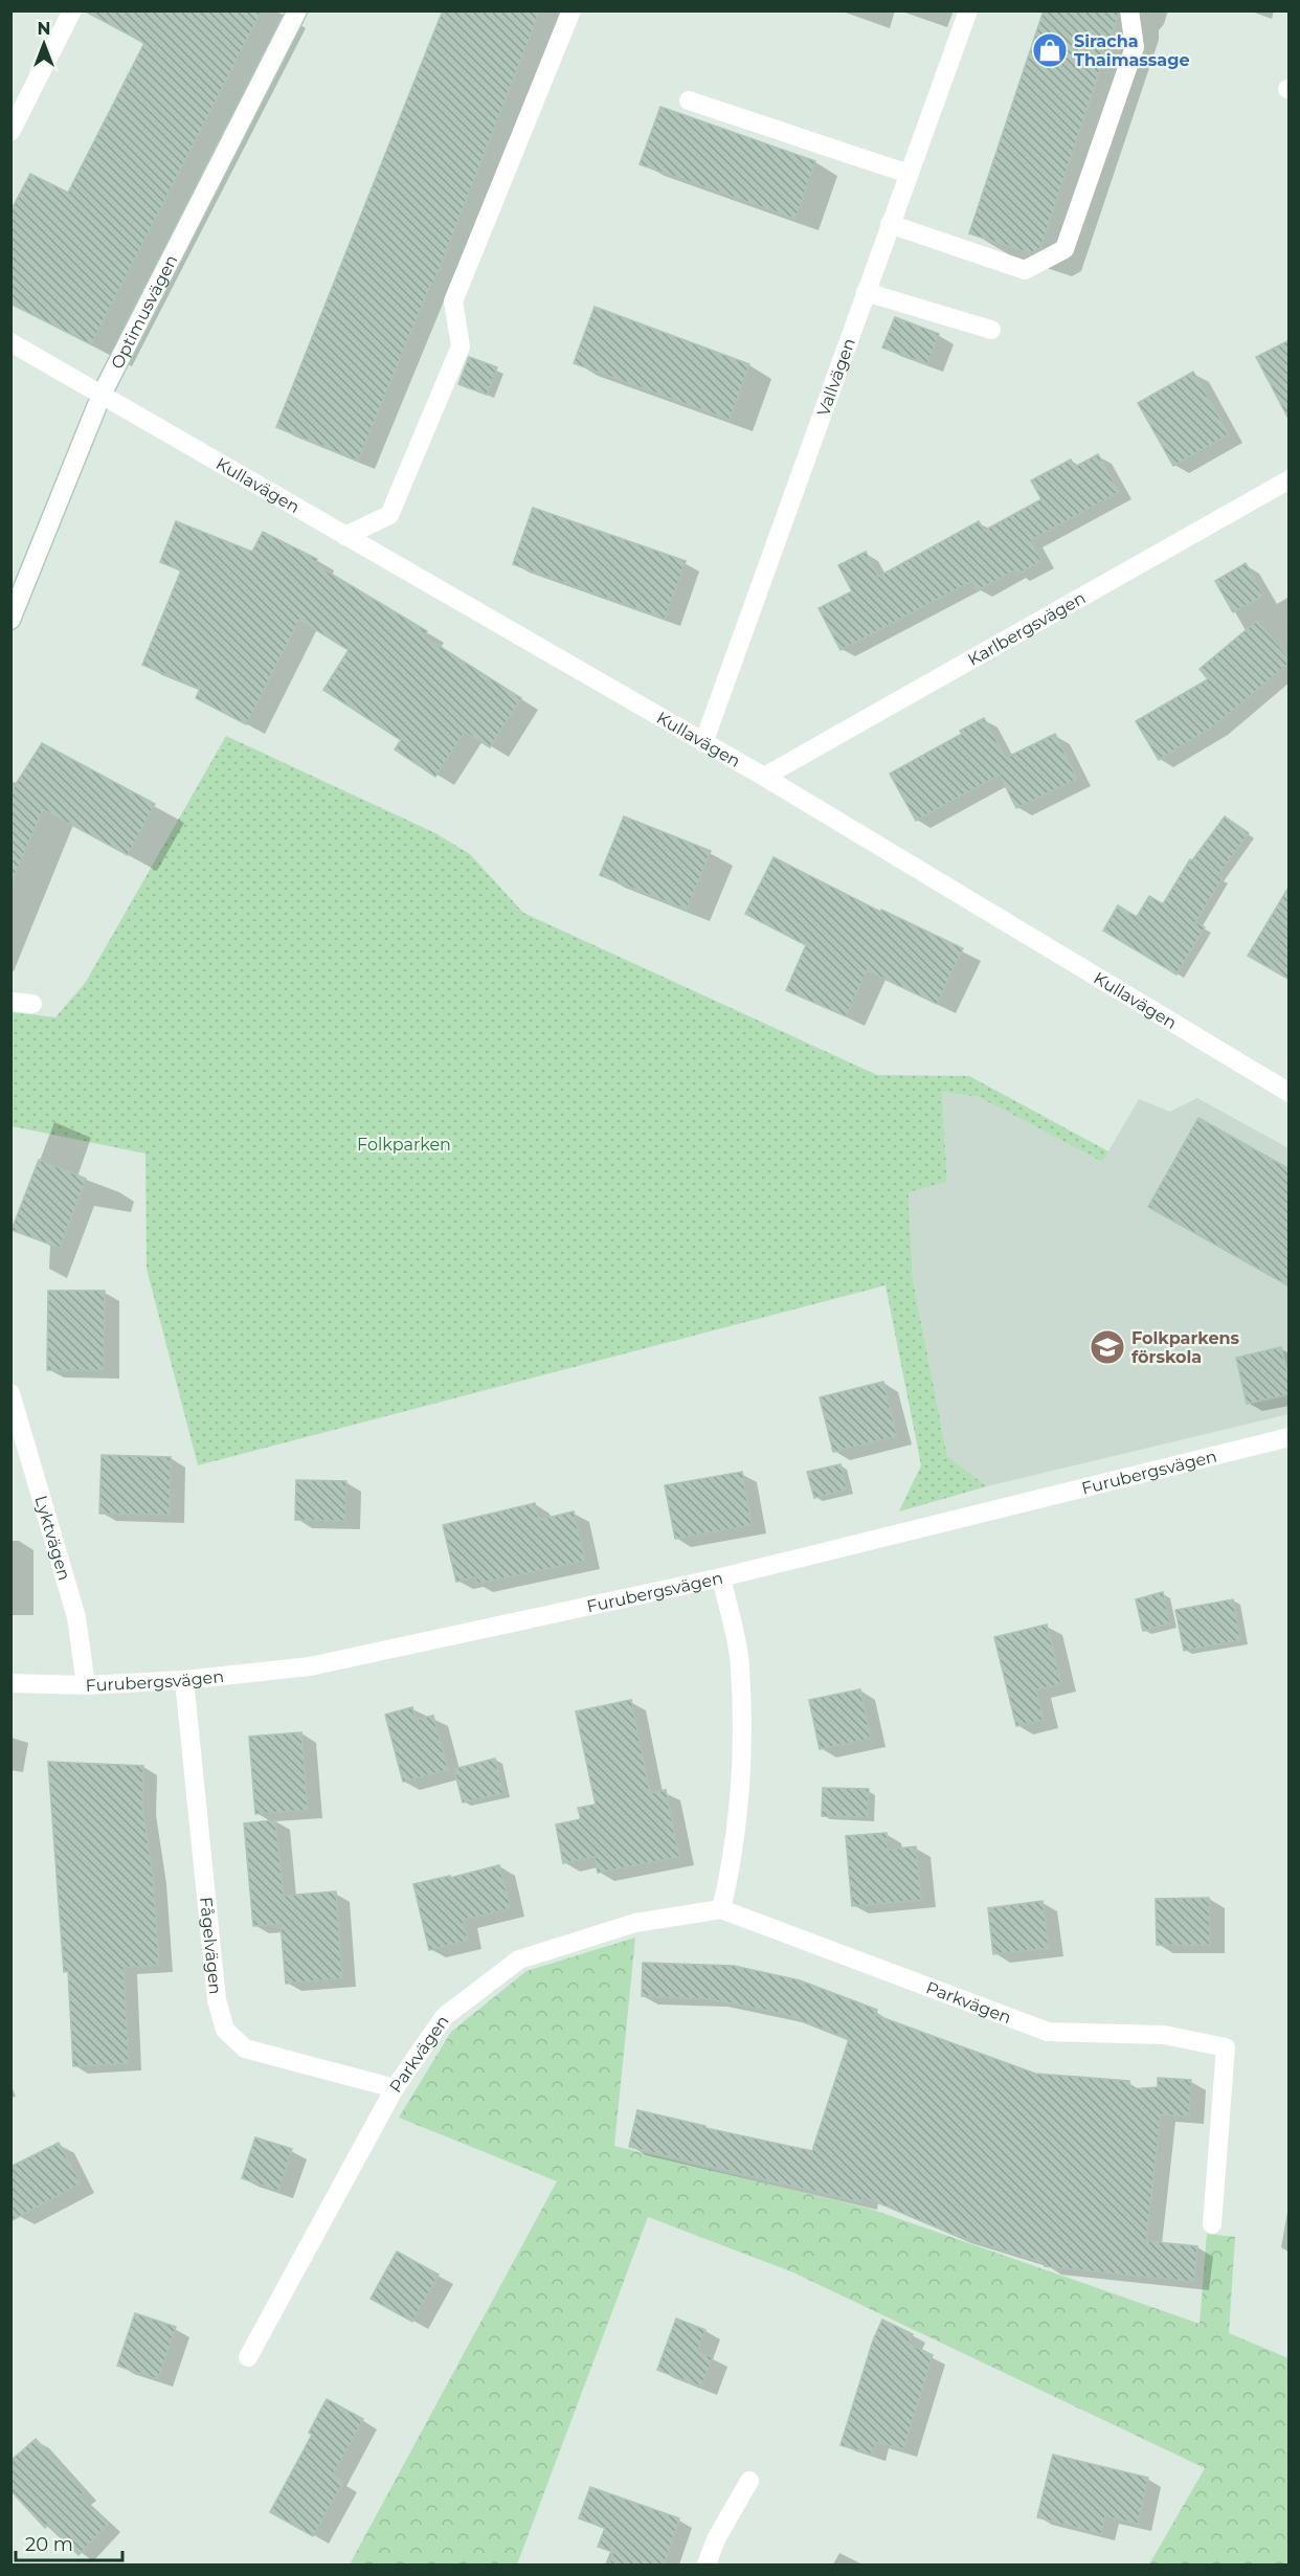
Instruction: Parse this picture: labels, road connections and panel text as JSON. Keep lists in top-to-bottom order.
{
  "streets": {
    "street": [
      "Optimusvägen",
      "Vallvägen",
      "Kullavägen",
      "Karlbergsvägen",
      "Furubergsvägen",
      "Lyktvägen",
      "Fågelvägen",
      "Parkvägen"
    ]
  },
  "crossings": [
    ["Optimusvägen", "Kullavägen"],
    ["Vallvägen", "Kullavägen"],
    ["Kullavägen", "Karlbergsvägen"],
    ["Furubergsvägen", "Lyktvägen"],
    ["Furubergsvägen", "Fågelvägen"],
    ["Fågelvägen", "Parkvägen"]
  ],
  "parks": ["Folkparken"],
  "places": {
    "shop": ["Siracha Thaimassage"],
    "school or university": ["Folkparkens förskola"]
  },
  "scale_bar": "20 m",
  "north": "top"
}
